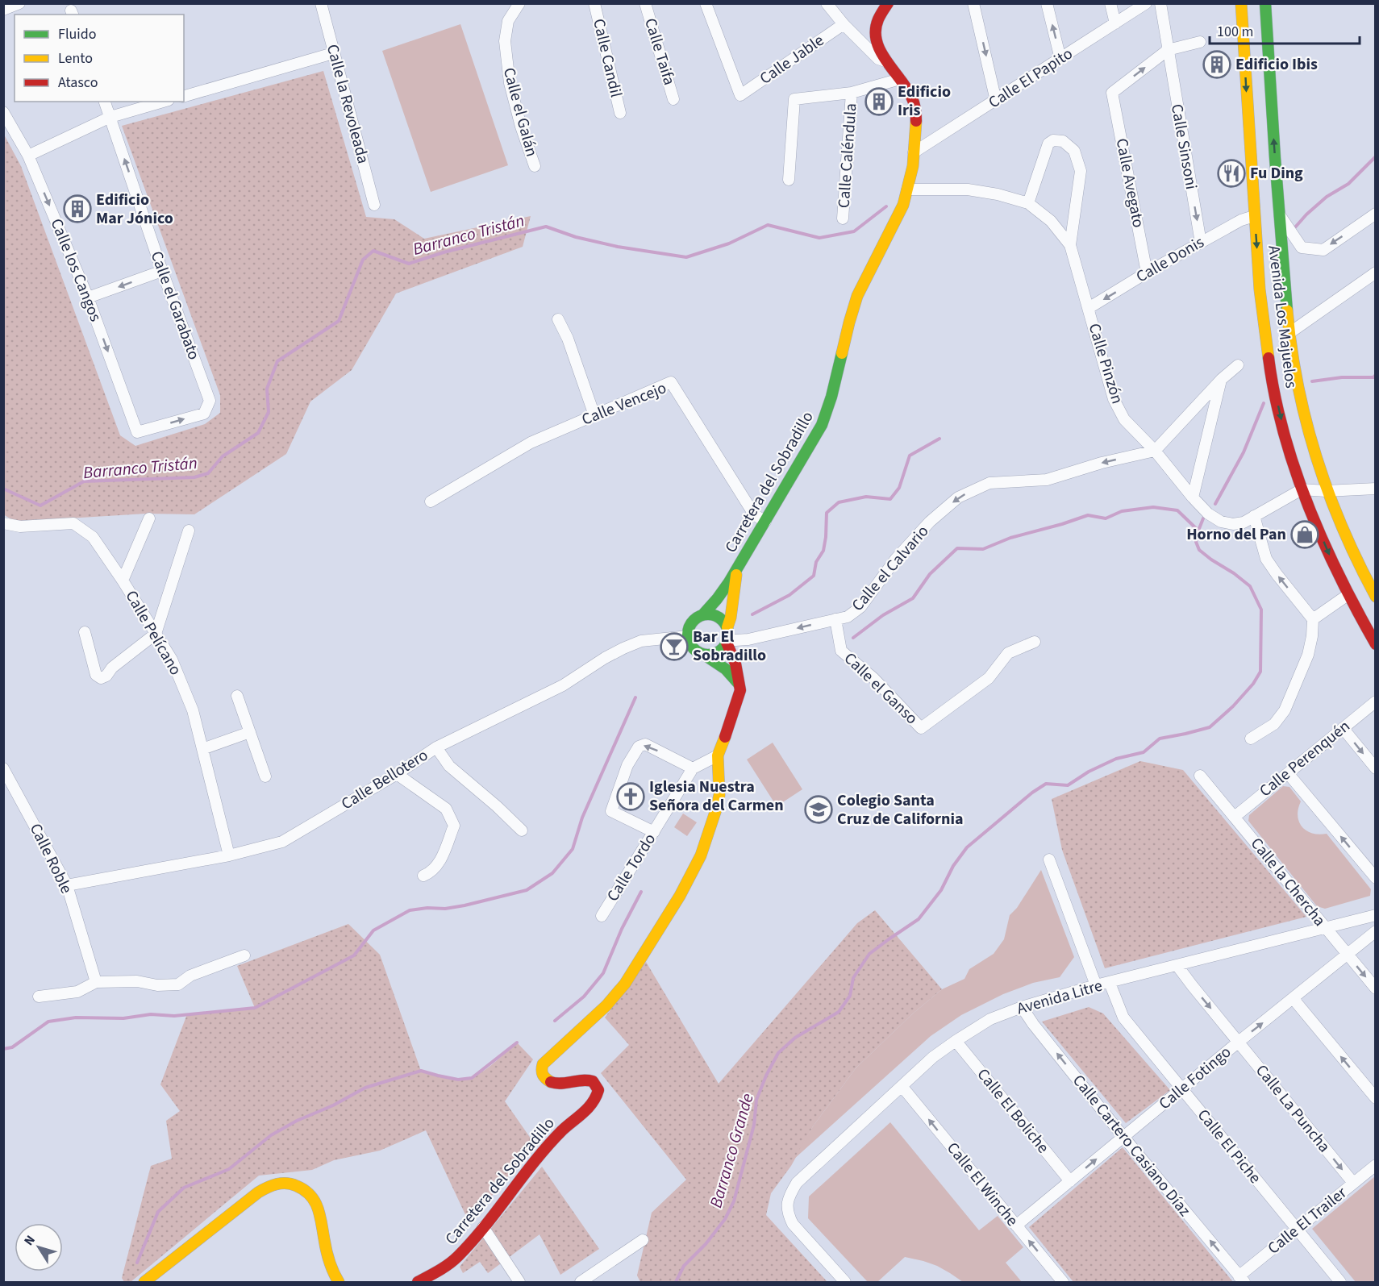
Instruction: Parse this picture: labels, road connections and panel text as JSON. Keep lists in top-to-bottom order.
{
  "streets": {
    "main road": ["Avenida Los Majuelos", "Carretera del Sobradillo"],
    "street": [
      "Calle Taifa",
      "Calle Candil",
      "Calle Jable",
      "Calle El Papito",
      "Calle la Revoleada",
      "Calle el Galán",
      "Calle Sinsoni",
      "Calle Caléndula",
      "Calle Avegato",
      "Calle Donis",
      "Calle los Cangos",
      "Calle el Garabato",
      "Calle Pinzón",
      "Calle Vencejo",
      "Calle el Calvario",
      "Calle Pelícano",
      "Calle el Ganso",
      "Calle Perenquén",
      "Calle Bellotero",
      "Calle Roble",
      "Calle Tordo",
      "Calle la Chercha",
      "Avenida Litre",
      "Calle Fotingo",
      "Calle La Puncha",
      "Calle El Boliche",
      "Calle Cartero Casiano Díaz",
      "Calle El Piche",
      "Calle El Winche",
      "Calle El Trailer"
    ]
  },
  "crossings": [
    ["Calle El Papito", "Carretera del Sobradillo"],
    ["Calle Sinsoni", "Calle Avegato"],
    ["Calle Sinsoni", "Calle Donis"],
    ["Calle Avegato", "Calle Donis"],
    ["Calle Donis", "Avenida Los Majuelos"],
    ["Calle Donis", "Calle Pinzón"],
    ["Calle los Cangos", "Calle el Garabato"],
    ["Avenida Los Majuelos", "Calle Pinzón"],
    ["Calle Pinzón", "Carretera del Sobradillo"],
    ["Calle Pinzón", "Calle el Calvario"],
    ["Calle Vencejo", "Carretera del Sobradillo"],
    ["Carretera del Sobradillo", "Calle el Calvario"],
    ["Carretera del Sobradillo", "Calle Bellotero"],
    ["Calle el Calvario", "Calle el Ganso"],
    ["Calle el Calvario", "Calle Bellotero"],
    ["Calle Pelícano", "Calle Bellotero"],
    ["Calle Perenquén", "Calle la Chercha"],
    ["Calle Bellotero", "Calle Roble"],
    ["Calle la Chercha", "Avenida Litre"],
    ["Calle la Chercha", "Calle Fotingo"],
    ["Avenida Litre", "Calle La Puncha"],
    ["Avenida Litre", "Calle El Boliche"],
    ["Avenida Litre", "Calle Cartero Casiano Díaz"],
    ["Avenida Litre", "Calle El Piche"],
    ["Avenida Litre", "Calle El Winche"],
    ["Calle Fotingo", "Calle La Puncha"],
    ["Calle Fotingo", "Calle El Boliche"],
    ["Calle Fotingo", "Calle Cartero Casiano Díaz"],
    ["Calle Fotingo", "Calle El Piche"],
    ["Calle Fotingo", "Calle El Winche"],
    ["Calle La Puncha", "Calle El Trailer"],
    ["Calle Cartero Casiano Díaz", "Calle El Trailer"],
    ["Calle El Piche", "Calle El Trailer"]
  ],
  "one_way": [
    "Calle Sinsoni",
    "Calle Avegato",
    "Calle los Cangos",
    "Calle el Garabato",
    "Calle el Calvario",
    "Calle Cartero Casiano Díaz",
    "Calle El Winche"
  ],
  "water": ["Barranco Tristán", "Barranco Grande"],
  "places": {
    "building": ["Edificio Ibis", "Edificio Iris", "Edificio Mar Jónico"],
    "restaurant": ["Fu Ding"],
    "shop": ["Horno del Pan"],
    "bar": ["Bar El Sobradillo"],
    "church": ["Iglesia Nuestra Señora del Carmen"],
    "school or university": ["Colegio Santa Cruz de California"]
  },
  "legend": ["Fluido", "Lento", "Atasco"],
  "scale_bar": "100 m",
  "north": "top left"
}
